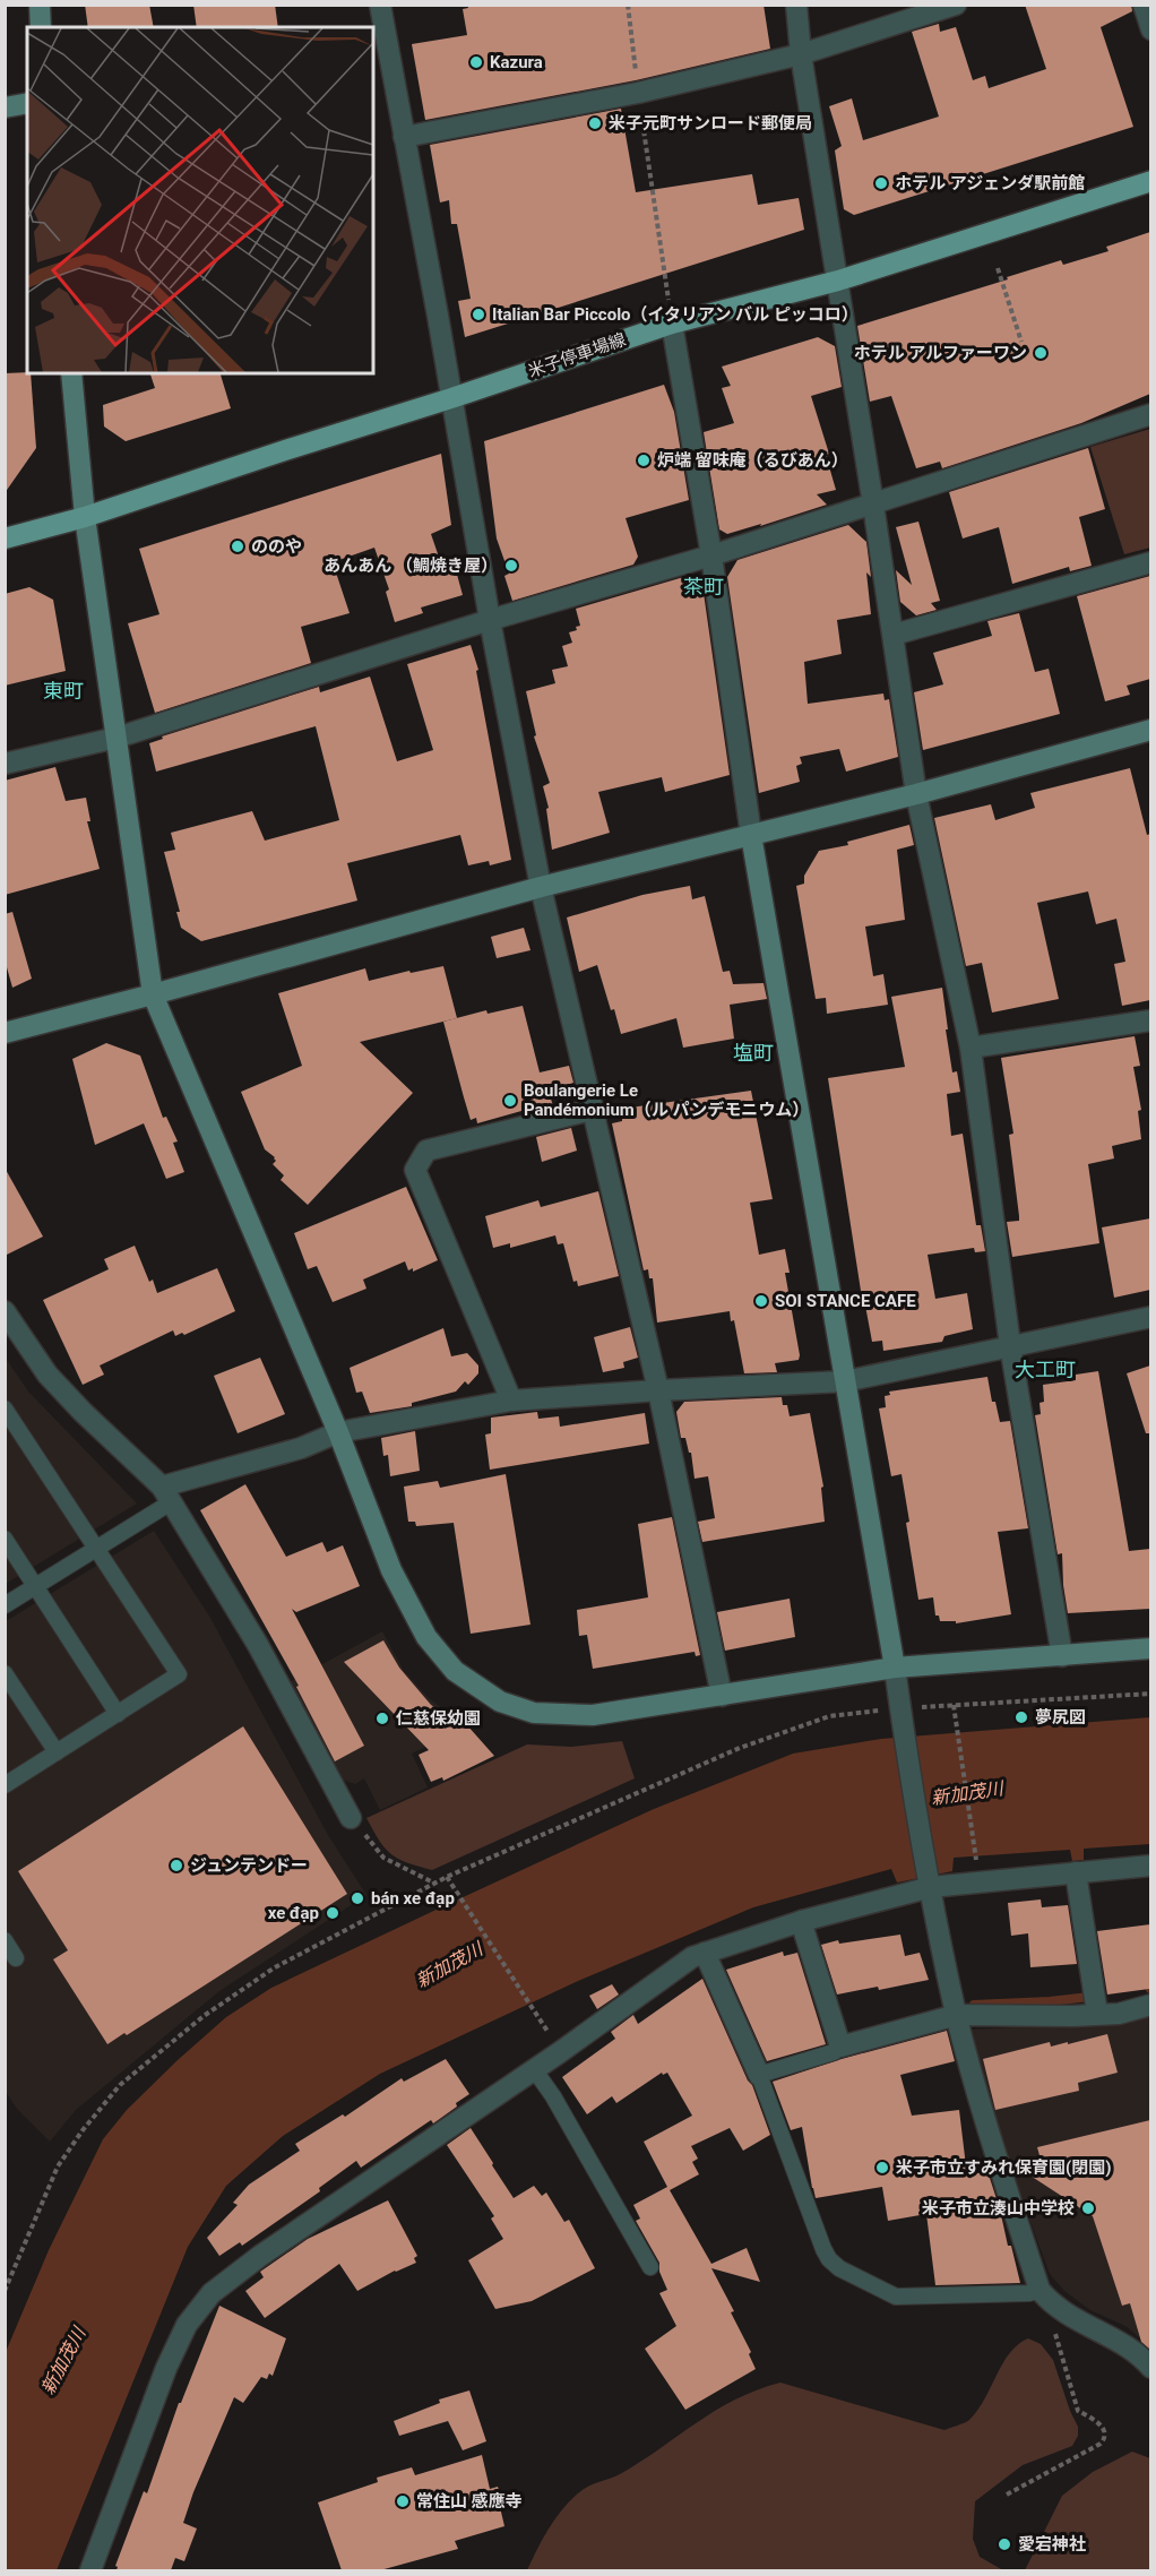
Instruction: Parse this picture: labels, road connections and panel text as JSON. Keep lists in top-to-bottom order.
{
  "streets": {
    "main road": ["米子停車場線"]
  },
  "districts": [
    "茶町",
    "東町",
    "塩町",
    "大工町"
  ],
  "water": ["新加茂川"],
  "places": [
    "Kazura",
    "米子元町サンロード郵便局",
    "ホテル アジェンダ駅前館",
    "Italian Bar Piccolo（イタリアン バル ピッコロ）",
    "ホテル アルファーワン",
    "炉端 留味庵（るびあん）",
    "ののや",
    "あんあん （鯛焼き屋）",
    "Boulangerie Le Pandémonium（ル パンデモニウム）",
    "SOI STANCE CAFE",
    "夢尻図",
    "仁慈保幼園",
    "ジュンテンドー",
    "bán xe đạp",
    "xe đạp",
    "米子市立すみれ保育園(閉園)",
    "米子市立湊山中学校",
    "常住山 感應寺",
    "愛宕神社"
  ]
}
